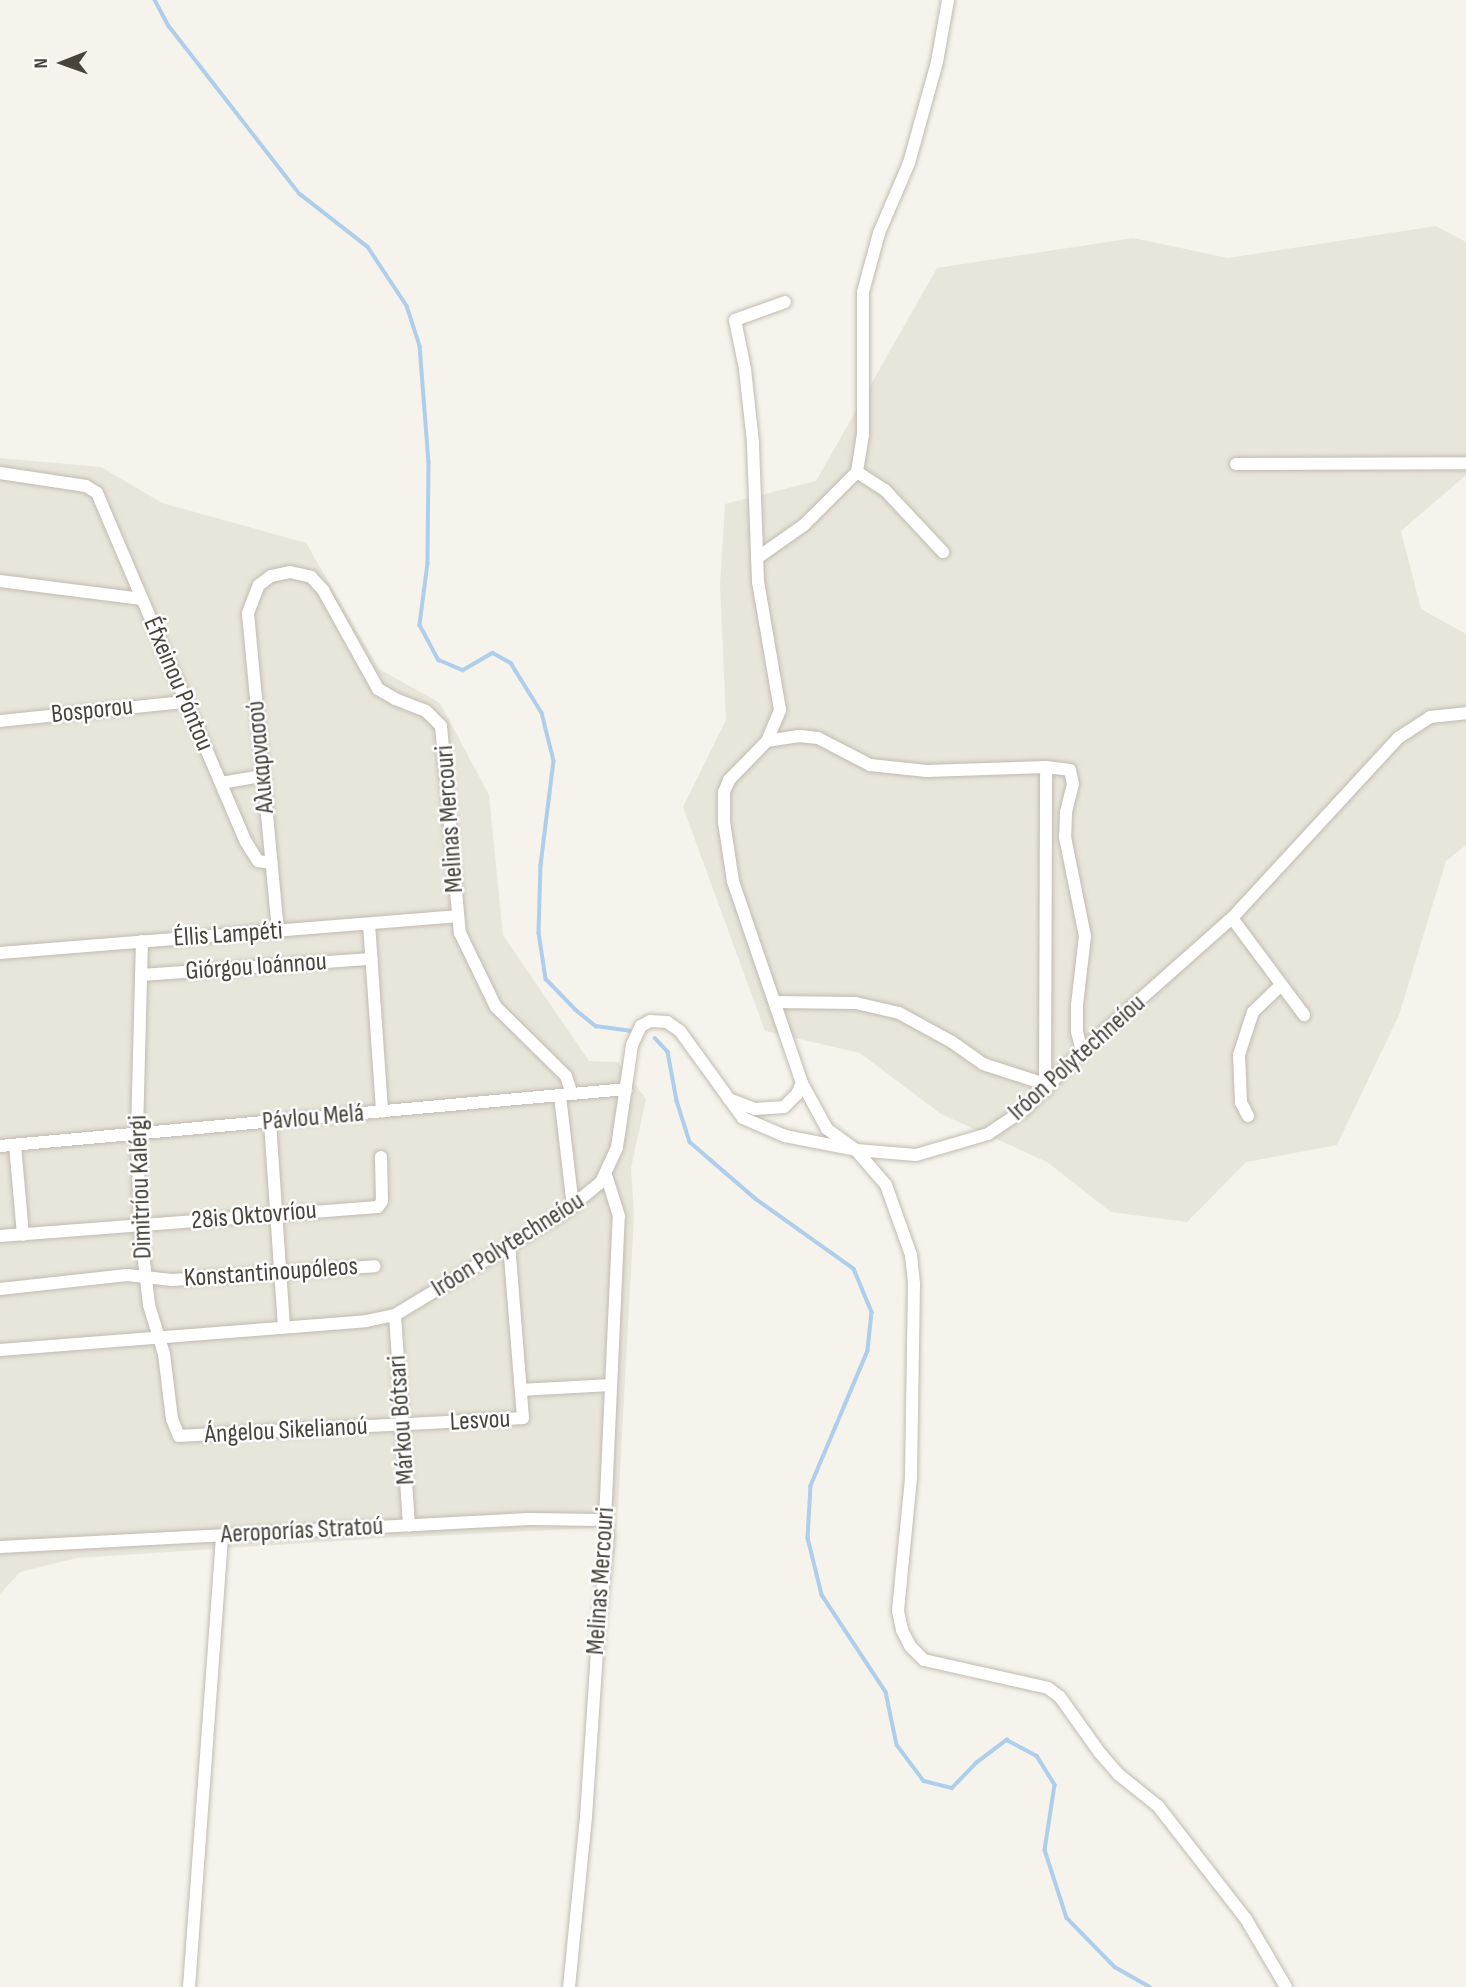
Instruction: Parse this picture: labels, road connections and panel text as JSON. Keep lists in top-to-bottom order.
{
  "streets": {
    "street": [
      "Éfxeinou Póntou",
      "Bosporou",
      "Αλικαρνασού",
      "Melinas Mercouri",
      "Éllis Lampéti",
      "Giórgou Ioánnou",
      "Iróon Polytechneíou",
      "Pávlou Melá",
      "Dimitríou Kalérgi",
      "28is Oktovríou",
      "Konstantinoupóleos",
      "Márkou Bótsari",
      "Lesvou",
      "Ángelou Sikelianoú",
      "Aeroporías Stratoú"
    ]
  },
  "crossings": [
    ["Éfxeinou Póntou", "Bosporou"],
    ["Éfxeinou Póntou", "Αλικαρνασού"],
    ["Αλικαρνασού", "Melinas Mercouri"],
    ["Αλικαρνασού", "Éllis Lampéti"],
    ["Melinas Mercouri", "Éllis Lampéti"],
    ["Melinas Mercouri", "Iróon Polytechneíou"],
    ["Melinas Mercouri", "Pávlou Melá"],
    ["Melinas Mercouri", "Lesvou"],
    ["Melinas Mercouri", "Aeroporías Stratoú"],
    ["Éllis Lampéti", "Dimitríou Kalérgi"],
    ["Giórgou Ioánnou", "Dimitríou Kalérgi"],
    ["Iróon Polytechneíou", "Pávlou Melá"],
    ["Iróon Polytechneíou", "Dimitríou Kalérgi"],
    ["Iróon Polytechneíou", "Márkou Bótsari"],
    ["Pávlou Melá", "Dimitríou Kalérgi"],
    ["Dimitríou Kalérgi", "28is Oktovríou"],
    ["Dimitríou Kalérgi", "Konstantinoupóleos"],
    ["Dimitríou Kalérgi", "Ángelou Sikelianoú"],
    ["Márkou Bótsari", "Lesvou"],
    ["Márkou Bótsari", "Ángelou Sikelianoú"],
    ["Márkou Bótsari", "Aeroporías Stratoú"],
    ["Lesvou", "Ángelou Sikelianoú"]
  ],
  "north": "left"
}
